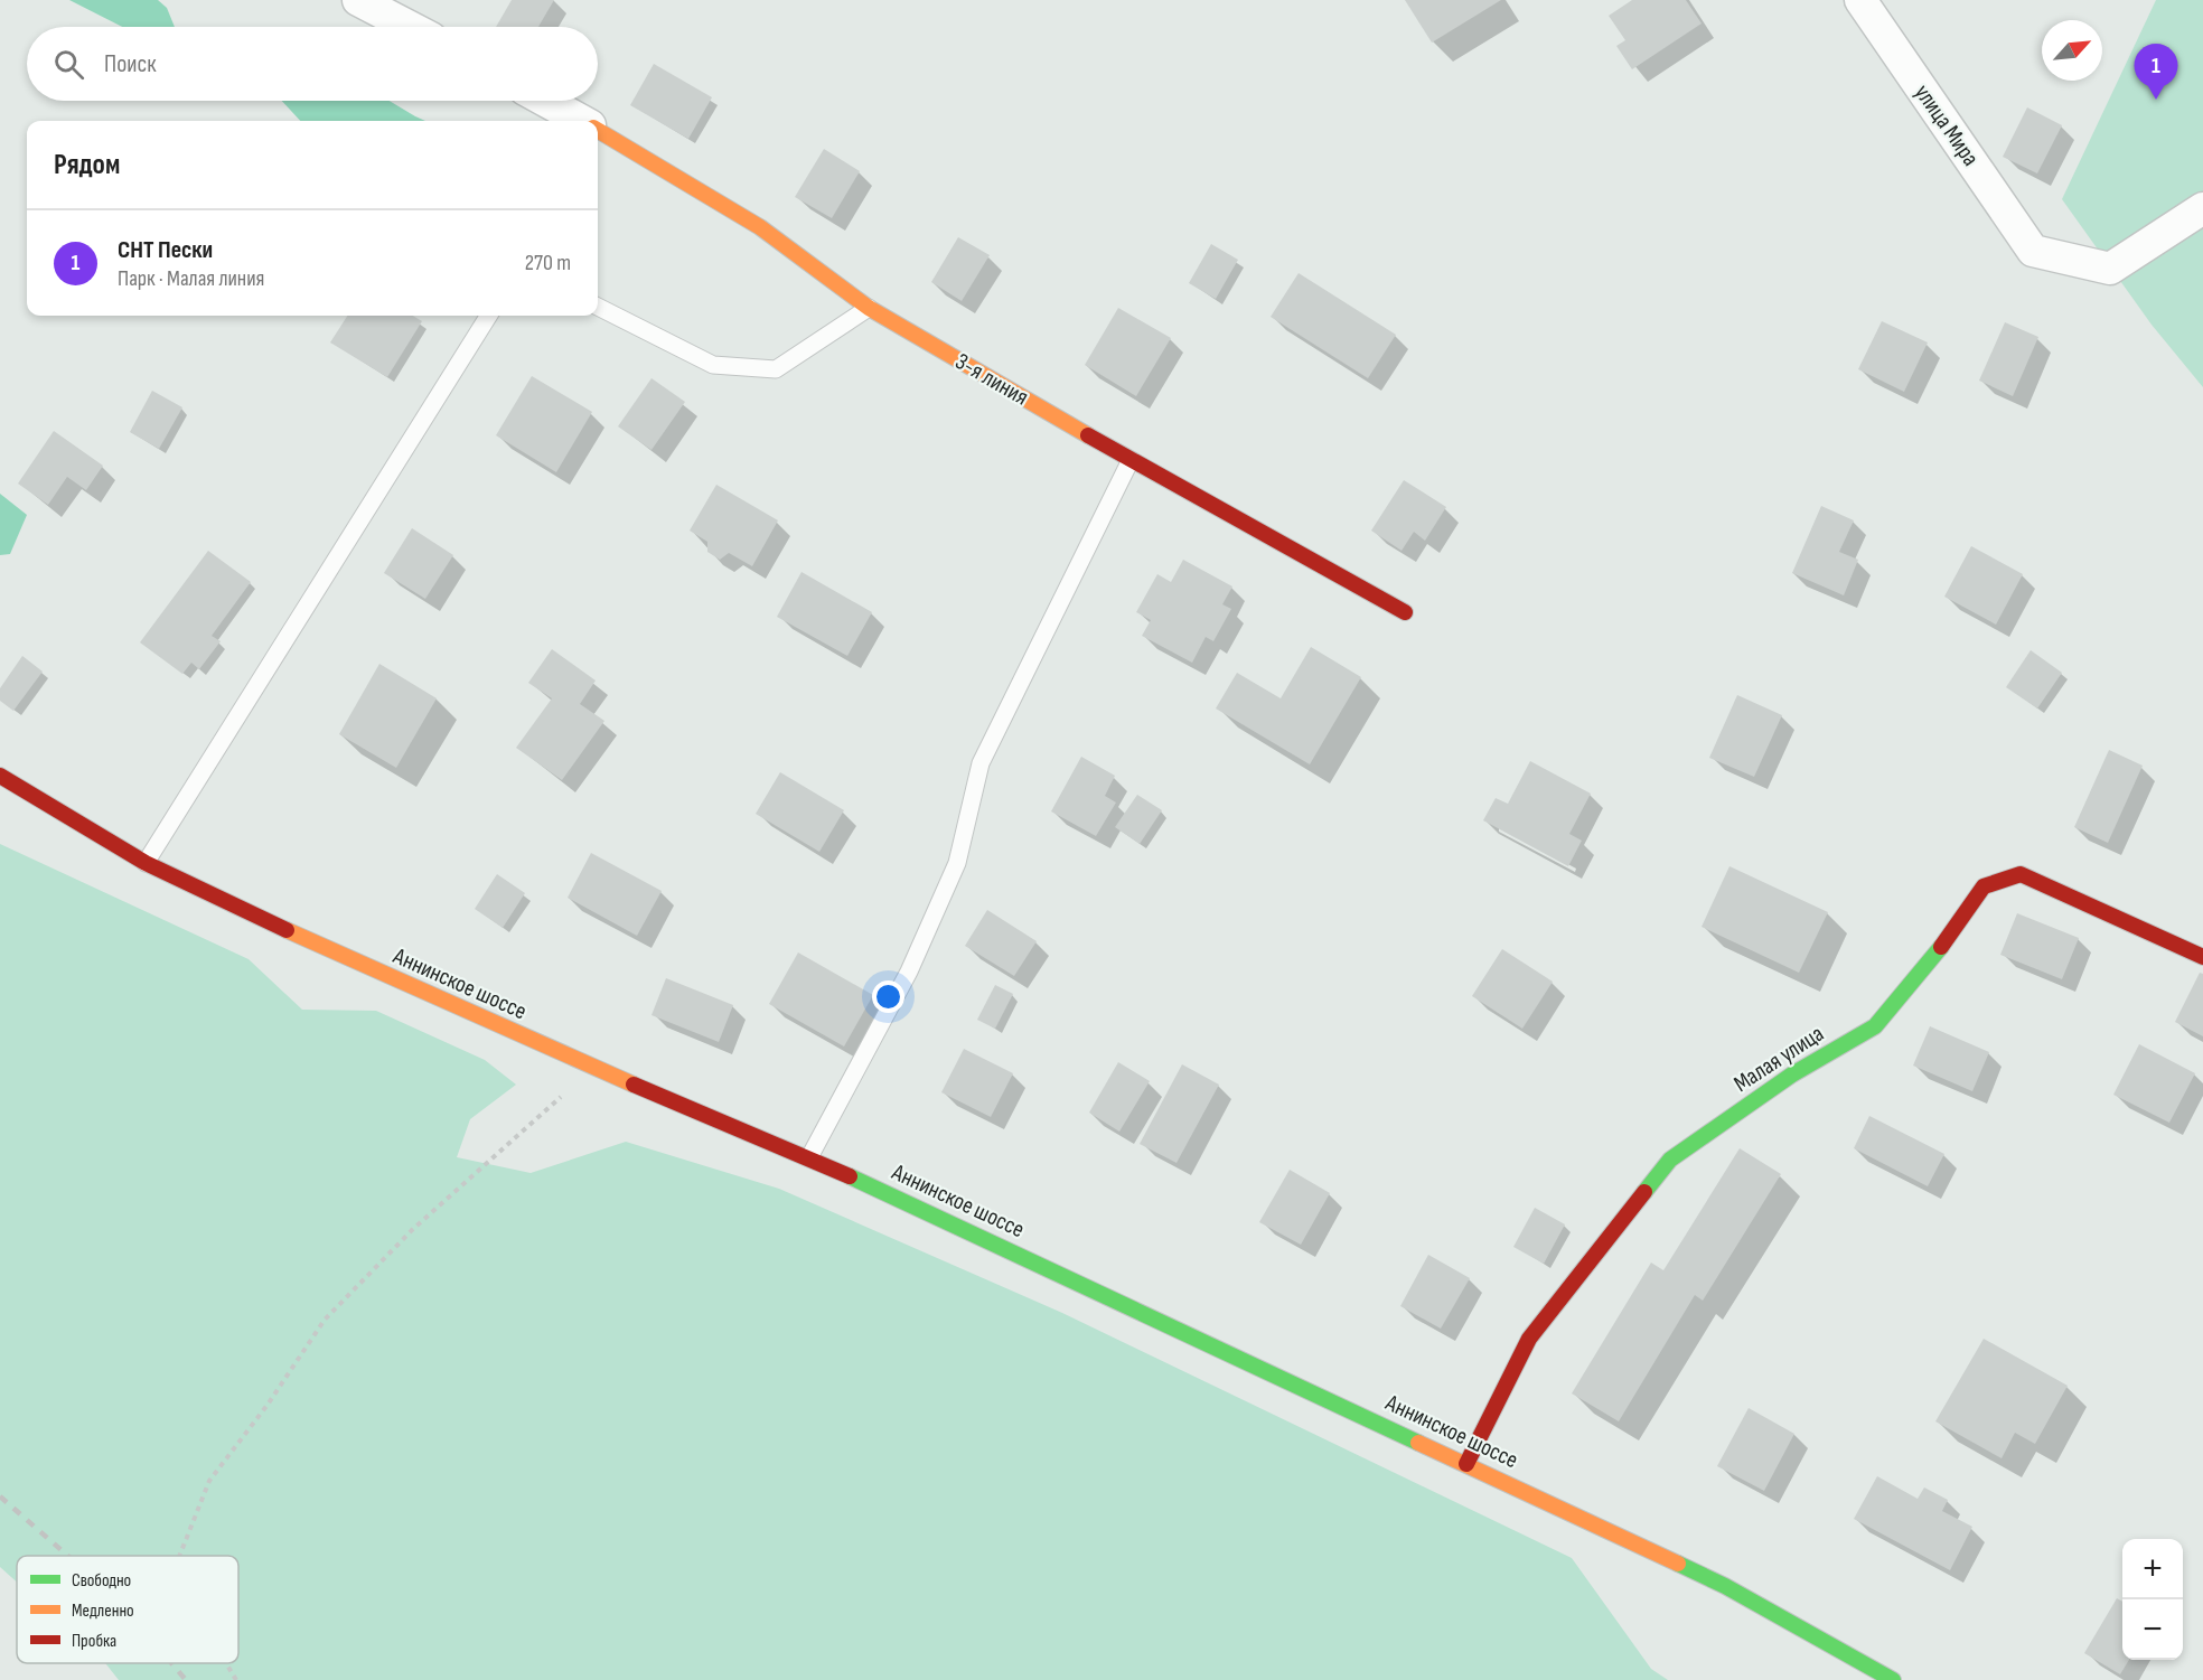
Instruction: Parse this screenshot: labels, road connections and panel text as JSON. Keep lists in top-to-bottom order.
{
  "streets": {
    "main road": ["3-я линия", "Аннинское шоссе", "Малая улица"],
    "street": ["улица Мира"]
  },
  "crossings": [
    ["Аннинское шоссе", "Малая улица"]
  ],
  "legend": ["Свободно", "Медленно", "Пробка"],
  "north": "top right",
  "page": {
    "search": "Поиск",
    "pins": "1",
    "heading": "Рядом",
    "list": [
      {
        "mark": "1",
        "name": "СНТ Пески",
        "note": "Парк · Малая линия",
        "value": "270 m"
      }
    ],
    "map_buttons": ["+", "−"]
  }
}
